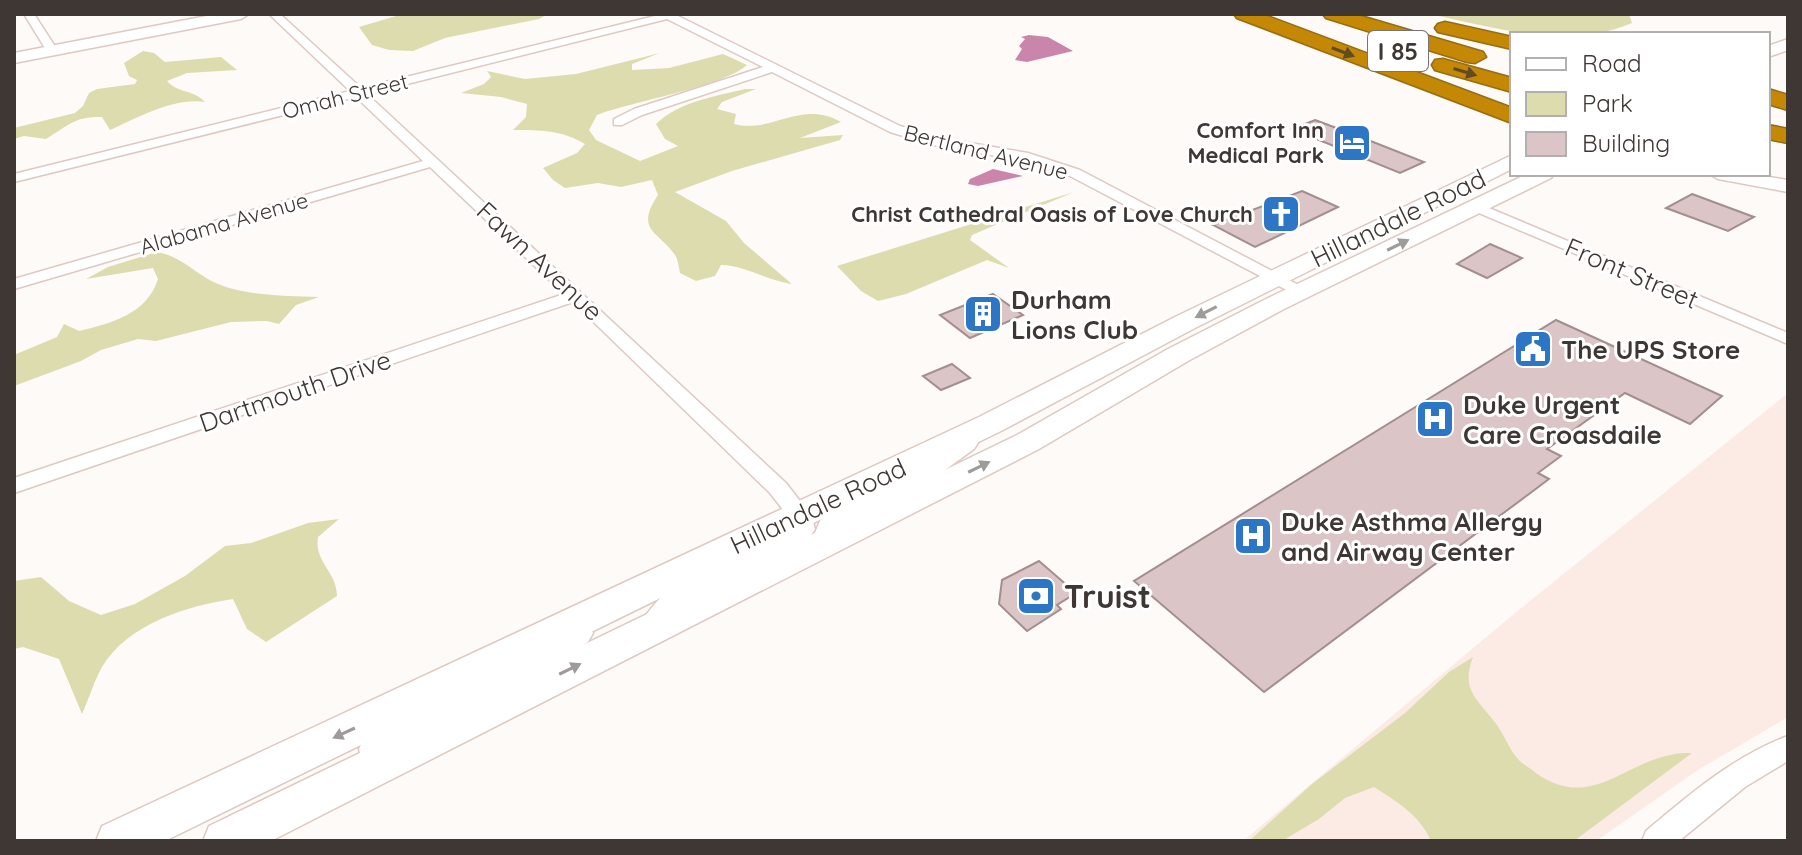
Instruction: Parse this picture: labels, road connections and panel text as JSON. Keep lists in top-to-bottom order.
{
  "streets": {
    "highway": ["I 85"],
    "main road": ["Hillandale Road"],
    "street": [
      "Omah Street",
      "Bertland Avenue",
      "Alabama Avenue",
      "Fawn Avenue",
      "Front Street",
      "Dartmouth Drive"
    ]
  },
  "crossings": [
    ["Omah Street", "Bertland Avenue"],
    ["Omah Street", "Fawn Avenue"],
    ["Bertland Avenue", "Hillandale Road"],
    ["Hillandale Road", "Fawn Avenue"],
    ["Hillandale Road", "Front Street"],
    ["Alabama Avenue", "Fawn Avenue"],
    ["Fawn Avenue", "Dartmouth Drive"]
  ],
  "places": {
    "hotel": ["Comfort Inn Medical Park"],
    "church": ["Christ Cathedral Oasis of Love Church"],
    "building": ["Durham Lions Club"],
    "public building": ["The UPS Store"],
    "hospital": ["Duke Urgent Care Croasdaile", "Duke Asthma Allergy and Airway Center"],
    "bank": ["Truist"]
  },
  "legend": ["Road", "Park", "Building"]
}
